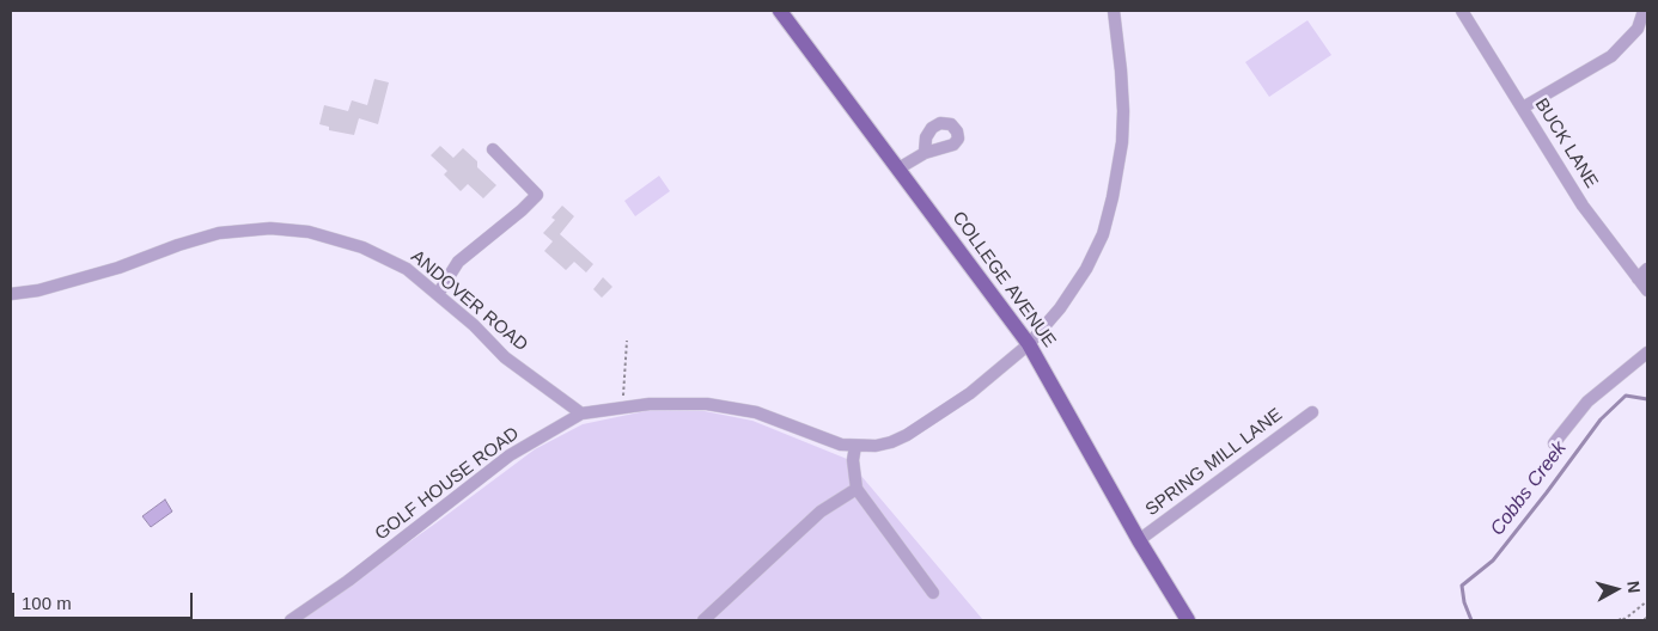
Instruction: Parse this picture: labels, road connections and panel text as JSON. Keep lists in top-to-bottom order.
{
  "streets": {
    "main road": ["COLLEGE AVENUE"],
    "street": [
      "BUCK LANE",
      "ANDOVER ROAD",
      "SPRING MILL LANE",
      "GOLF HOUSE ROAD"
    ]
  },
  "crossings": [
    ["COLLEGE AVENUE", "SPRING MILL LANE"],
    ["COLLEGE AVENUE", "GOLF HOUSE ROAD"],
    ["ANDOVER ROAD", "GOLF HOUSE ROAD"]
  ],
  "water": ["Cobbs Creek"],
  "scale_bar": "100 m",
  "north": "right"
}
